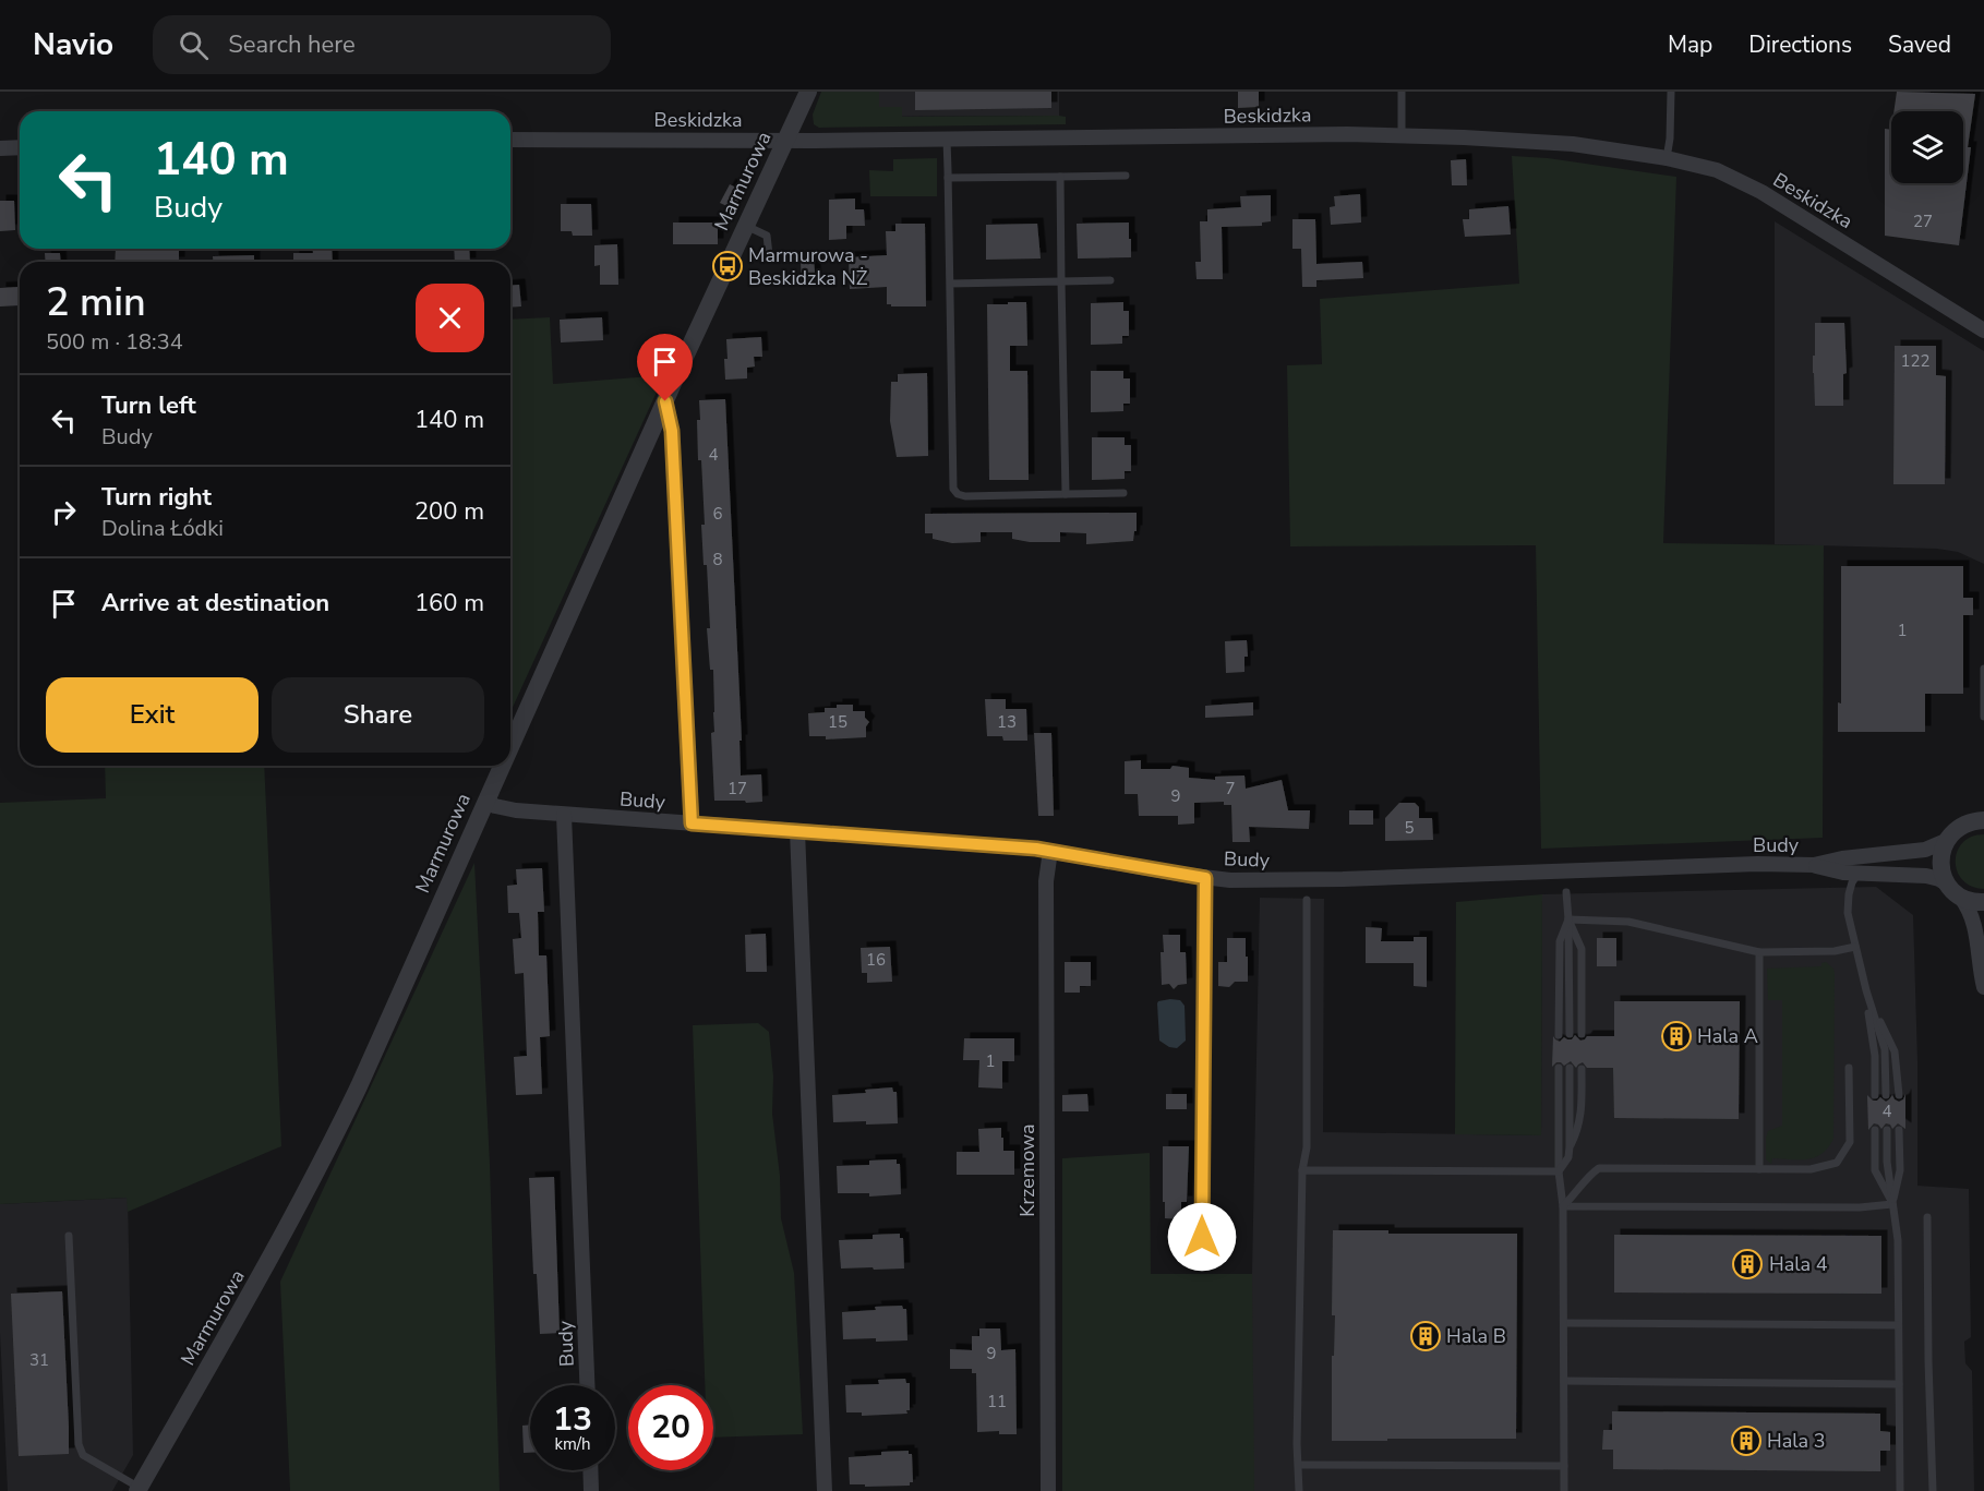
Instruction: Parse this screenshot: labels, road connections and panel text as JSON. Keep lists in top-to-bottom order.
{
  "streets": {
    "street": [
      "Beskidzka",
      "Marmurowa",
      "Budy",
      "Krzemowa"
    ]
  },
  "crossings": [
    ["Beskidzka", "Marmurowa"],
    ["Marmurowa", "Budy"],
    ["Budy", "Krzemowa"]
  ],
  "places": {
    "bus stop": ["Marmurowa - Beskidzka NŻ"],
    "building": [
      "Hala A",
      "Hala 4",
      "Hala B",
      "Hala 3"
    ]
  },
  "house_numbers": [
    "27",
    "122",
    "4",
    "6",
    "8",
    "1",
    "15",
    "13",
    "17",
    "7",
    "9",
    "5",
    "16",
    "1",
    "4",
    "9",
    "31",
    "11"
  ],
  "page": {
    "header": "Navio",
    "search": "Search here",
    "nav": ["Map", "Directions", "Saved"],
    "turn": ["140 m", "Budy"],
    "heading": ["2 min", "500 m · 18:34"],
    "list": [
      {
        "name": "Turn left",
        "note": "Budy",
        "value": "140 m"
      },
      {
        "name": "Turn right",
        "note": "Dolina Łódki",
        "value": "200 m"
      },
      {
        "name": "Arrive at destination",
        "value": "160 m"
      }
    ],
    "buttons": ["Exit", "Share"],
    "speed": "13 km/h",
    "limit": "20"
  }
}
